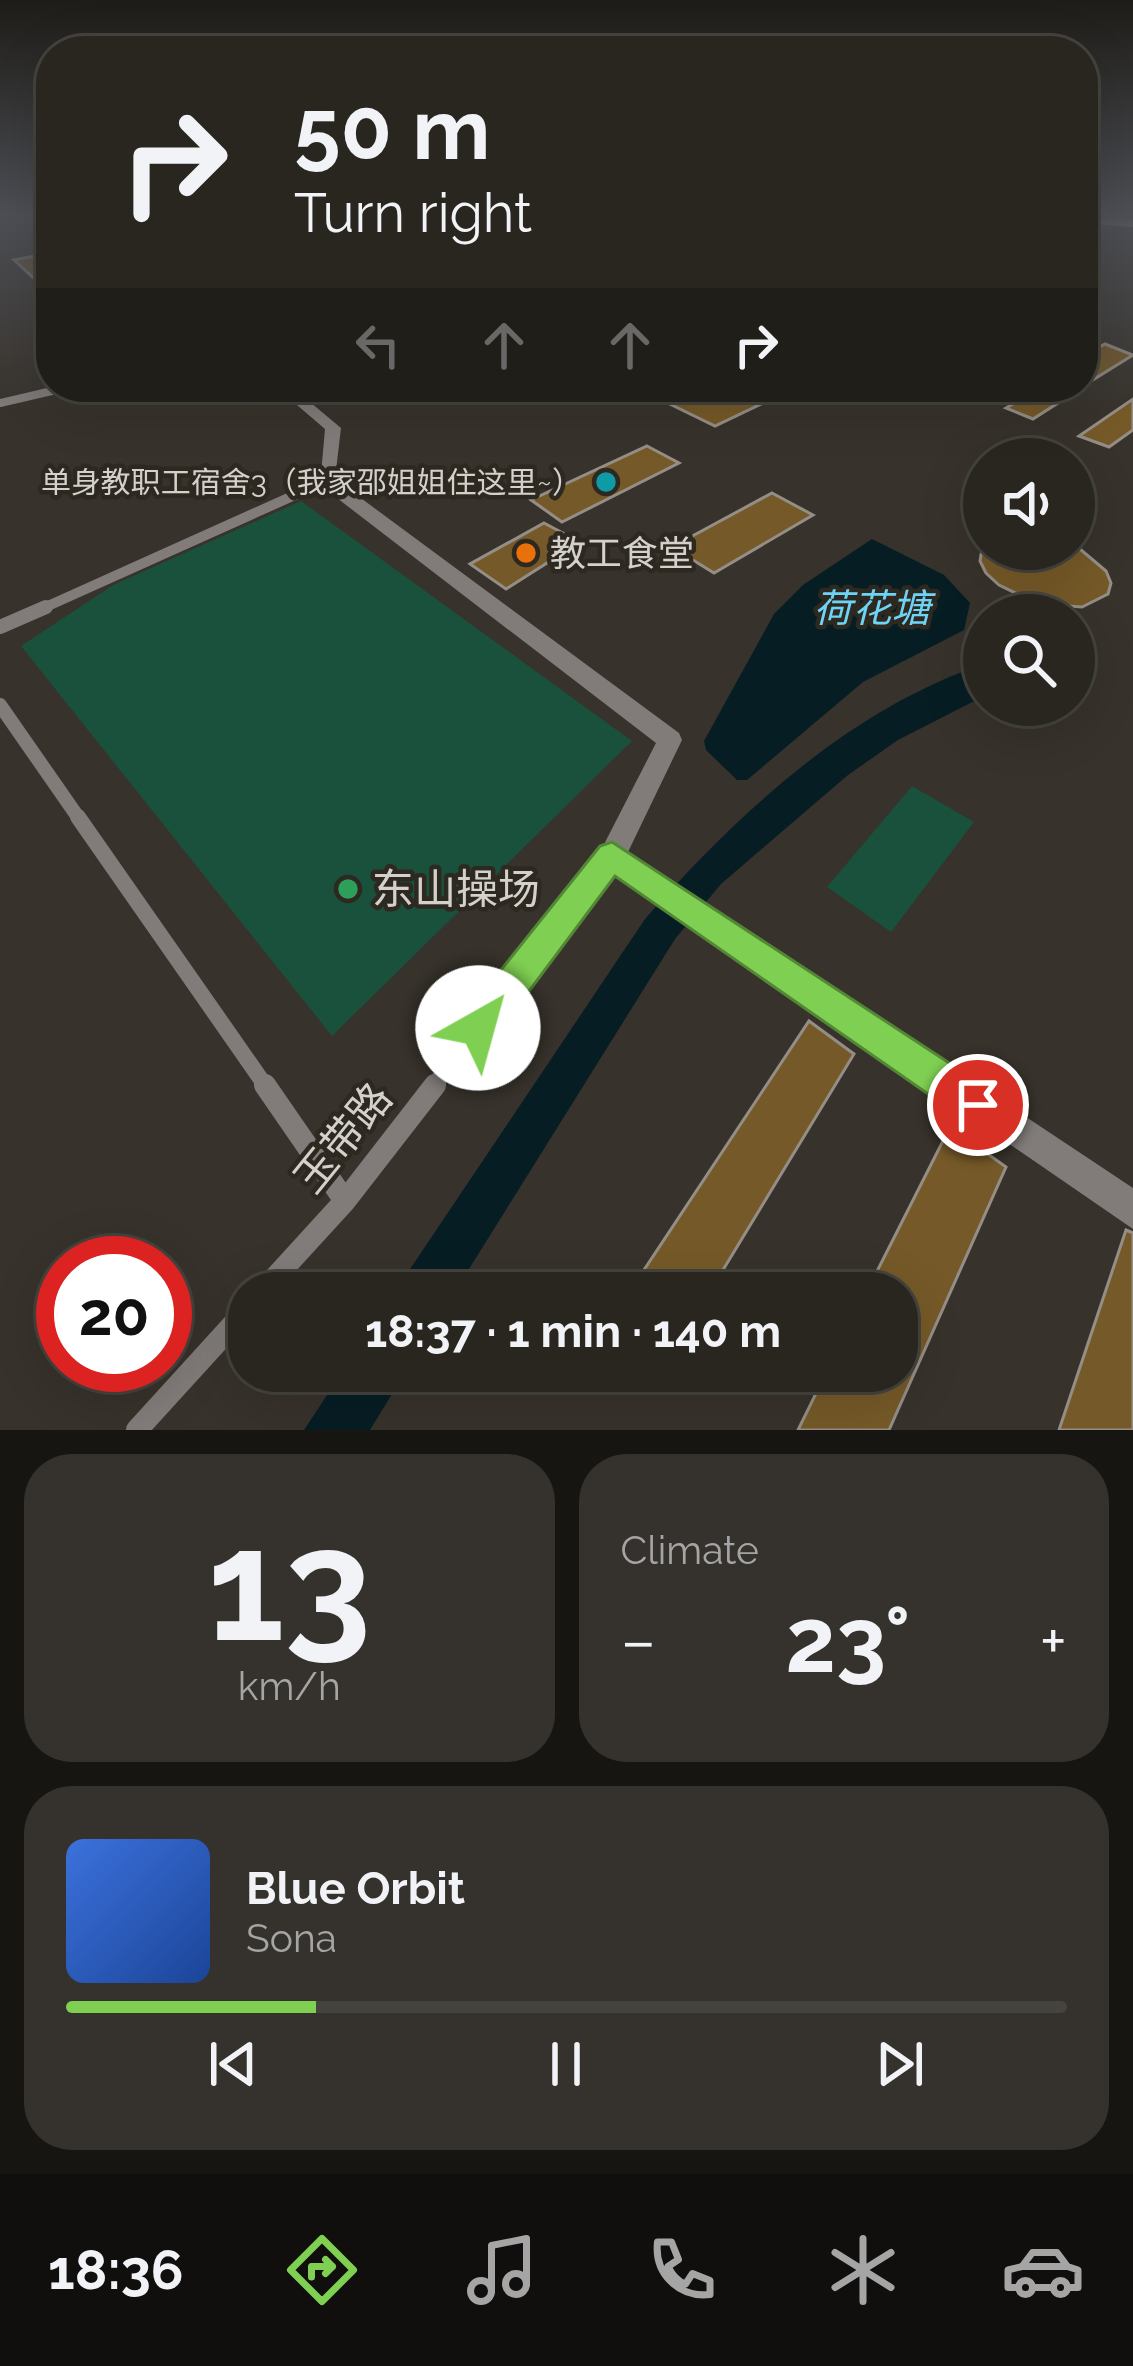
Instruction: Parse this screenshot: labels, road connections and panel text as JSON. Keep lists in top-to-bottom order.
{
  "streets": {
    "lane": ["玉带路"]
  },
  "water": ["荷花塘"],
  "places": ["单身教职工宿舍3（我家邵姐姐住这里~）", "教工食堂", "东山操场"],
  "page": {
    "turn": ["50 m", "Turn right"],
    "limit": "20",
    "trip": "18:37 · 1 min · 140 m",
    "tile": [
      ["13", "km/h"],
      "Climate"
    ],
    "heat": ["−", "23°", "+"],
    "song": ["Blue Orbit", "Sona"],
    "tabs": "18:36"
  }
}
